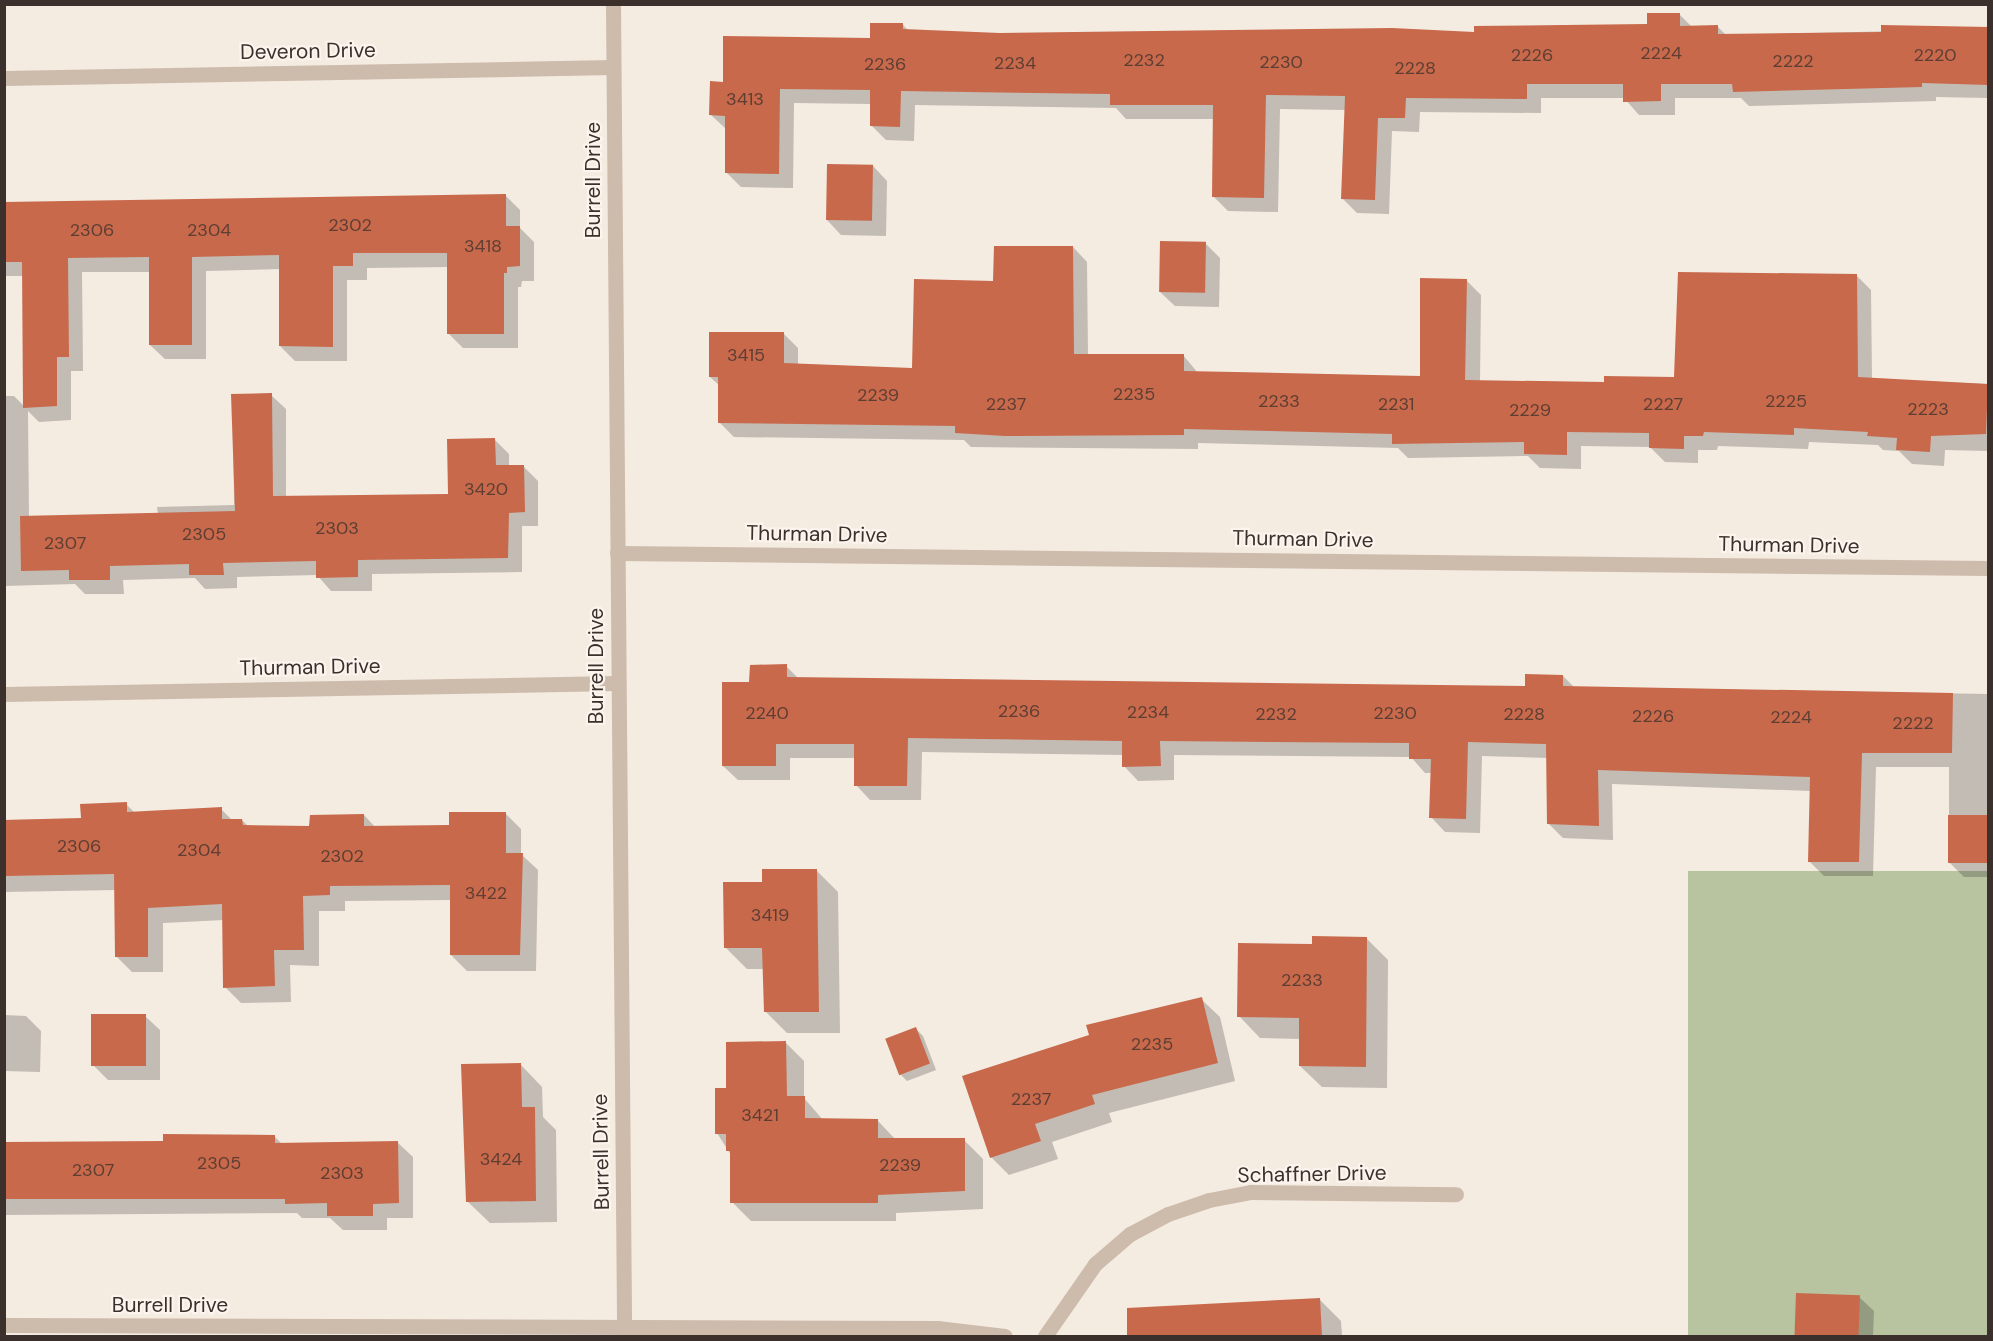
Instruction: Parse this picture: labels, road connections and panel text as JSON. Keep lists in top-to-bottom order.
{
  "streets": {
    "street": [
      "Deveron Drive",
      "Burrell Drive",
      "Thurman Drive",
      "Schaffner Drive"
    ]
  },
  "crossings": [
    ["Deveron Drive", "Burrell Drive"],
    ["Burrell Drive", "Thurman Drive"]
  ],
  "house_numbers": [
    "2224",
    "2226",
    "2220",
    "2232",
    "2222",
    "2230",
    "2234",
    "2236",
    "2228",
    "3413",
    "2302",
    "2306",
    "2304",
    "3418",
    "3415",
    "2235",
    "2239",
    "2233",
    "2225",
    "2237",
    "2231",
    "2227",
    "2223",
    "2229",
    "3420",
    "2303",
    "2305",
    "2307",
    "2236",
    "2234",
    "2240",
    "2230",
    "2232",
    "2228",
    "2226",
    "2224",
    "2222",
    "2306",
    "2304",
    "2302",
    "3422",
    "3419",
    "2233",
    "2235",
    "2237",
    "3421",
    "3424",
    "2305",
    "2239",
    "2307",
    "2303"
  ]
}
